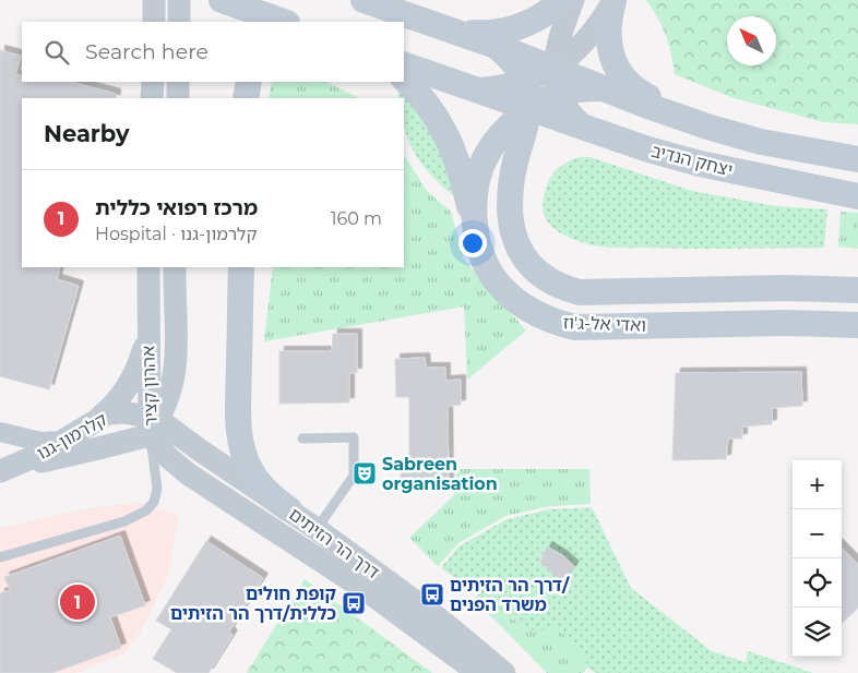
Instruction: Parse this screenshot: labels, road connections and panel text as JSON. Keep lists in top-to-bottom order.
{
  "streets": {
    "main road": ["יצחק הנדיב", "ואדי אל-ג'וז"],
    "street": ["אהרון קציר", "קלרמון-גנו", "דרך הר הזיתים"]
  },
  "crossings": [
    ["יצחק הנדיב", "ואדי אל-ג'וז"],
    ["אהרון קציר", "קלרמון-גנו"],
    ["אהרון קציר", "דרך הר הזיתים"],
    ["קלרמון-גנו", "דרך הר הזיתים"]
  ],
  "places": {
    "theatre": ["Sabreen organisation"],
    "bus stop": ["דרך הר הזיתים/ משרד הפנים", "קופת חולים כללית/דרך הר הזיתים"]
  },
  "north": "top left",
  "page": {
    "search": "Search here",
    "heading": "Nearby",
    "list": [
      {
        "mark": "1",
        "name": "מרכז רפואי כללית",
        "note": "Hospital · קלרמון-גנו",
        "value": "160 m"
      }
    ],
    "map_buttons": ["+", "−"],
    "pins": "1"
  }
}
